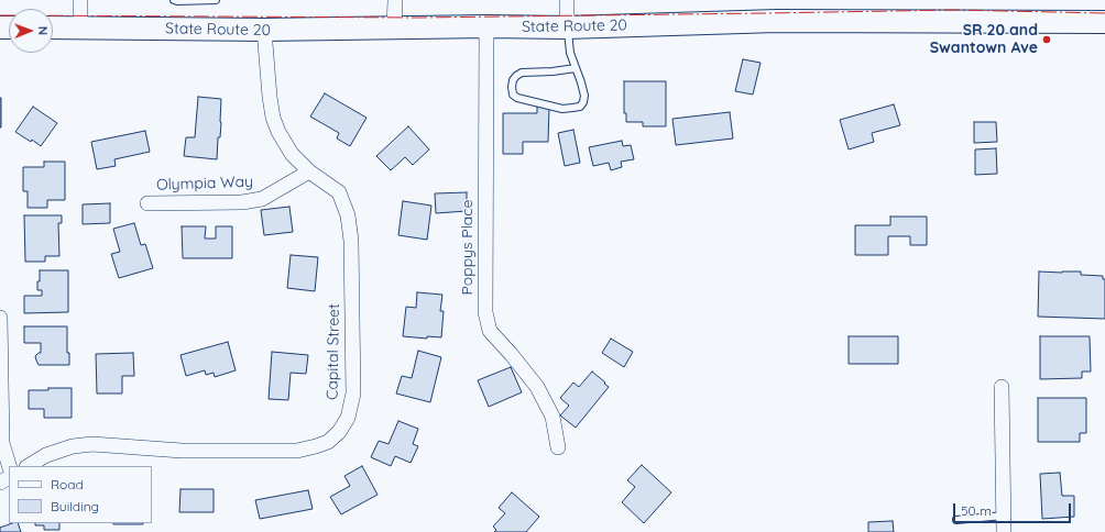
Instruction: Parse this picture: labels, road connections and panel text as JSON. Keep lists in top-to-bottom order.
{
  "streets": {
    "main road": ["State Route 20"],
    "street": ["Olympia Way", "Poppys Place", "Capital Street"]
  },
  "crossings": [
    ["State Route 20", "Poppys Place"],
    ["State Route 20", "Capital Street"],
    ["Olympia Way", "Capital Street"]
  ],
  "places": ["SR 20 and Swantown Ave"],
  "legend": ["Road", "Building"],
  "scale_bar": "50 m",
  "north": "right"
}
